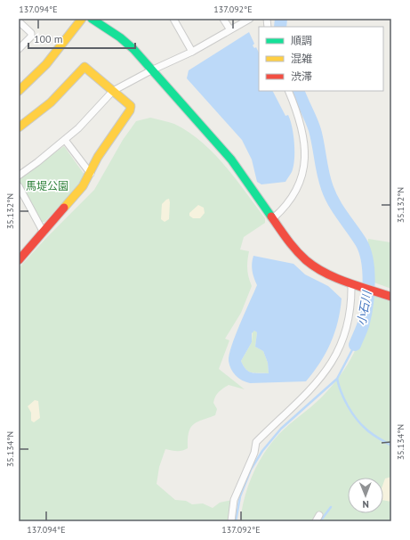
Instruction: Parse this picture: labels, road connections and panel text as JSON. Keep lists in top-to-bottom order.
{
  "water": ["小石川"],
  "parks": ["馬堤公園"],
  "legend": ["順調", "混雑", "渋滞"],
  "scale_bar": "100 m",
  "north": "bottom",
  "coordinates": [
    "137.094°E",
    "137.092°E",
    "35.132°N",
    "35.134°N"
  ]
}
